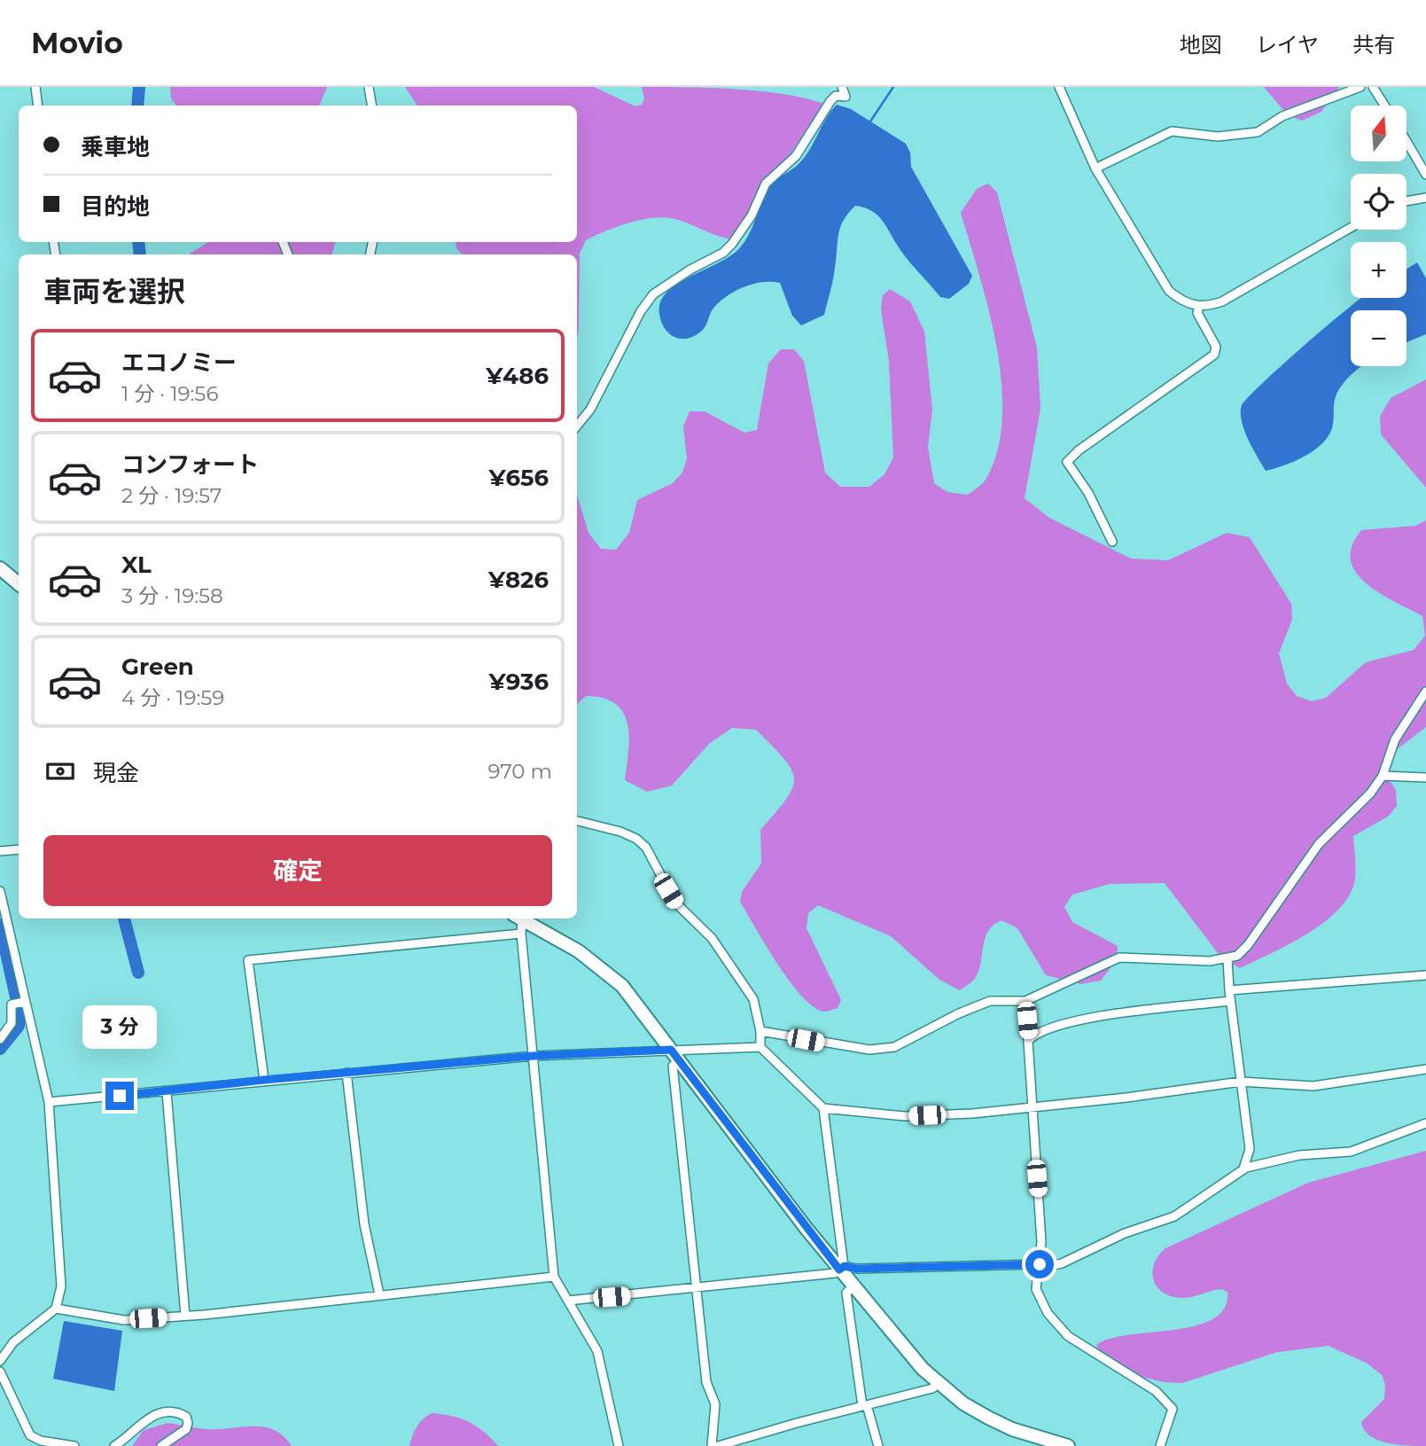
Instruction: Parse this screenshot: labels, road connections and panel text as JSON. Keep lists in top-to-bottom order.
{
  "north": "top",
  "page": {
    "header": "Movio",
    "nav": ["地図", "レイヤ", "共有"],
    "map_buttons": ["+", "−"],
    "banner": ["乗車地", "目的地"],
    "heading": "車両を選択",
    "list": [
      {
        "name": "エコノミー",
        "note": "1 分 · 19:56",
        "value": "¥486"
      },
      {
        "name": "コンフォート",
        "note": "2 分 · 19:57",
        "value": "¥656"
      },
      {
        "name": "XL",
        "note": "3 分 · 19:58",
        "value": "¥826"
      },
      {
        "name": "Green",
        "note": "4 分 · 19:59",
        "value": "¥936"
      }
    ],
    "pay": ["現金", "970 m"],
    "buttons": "確定",
    "bubble": "3 分"
  }
}
